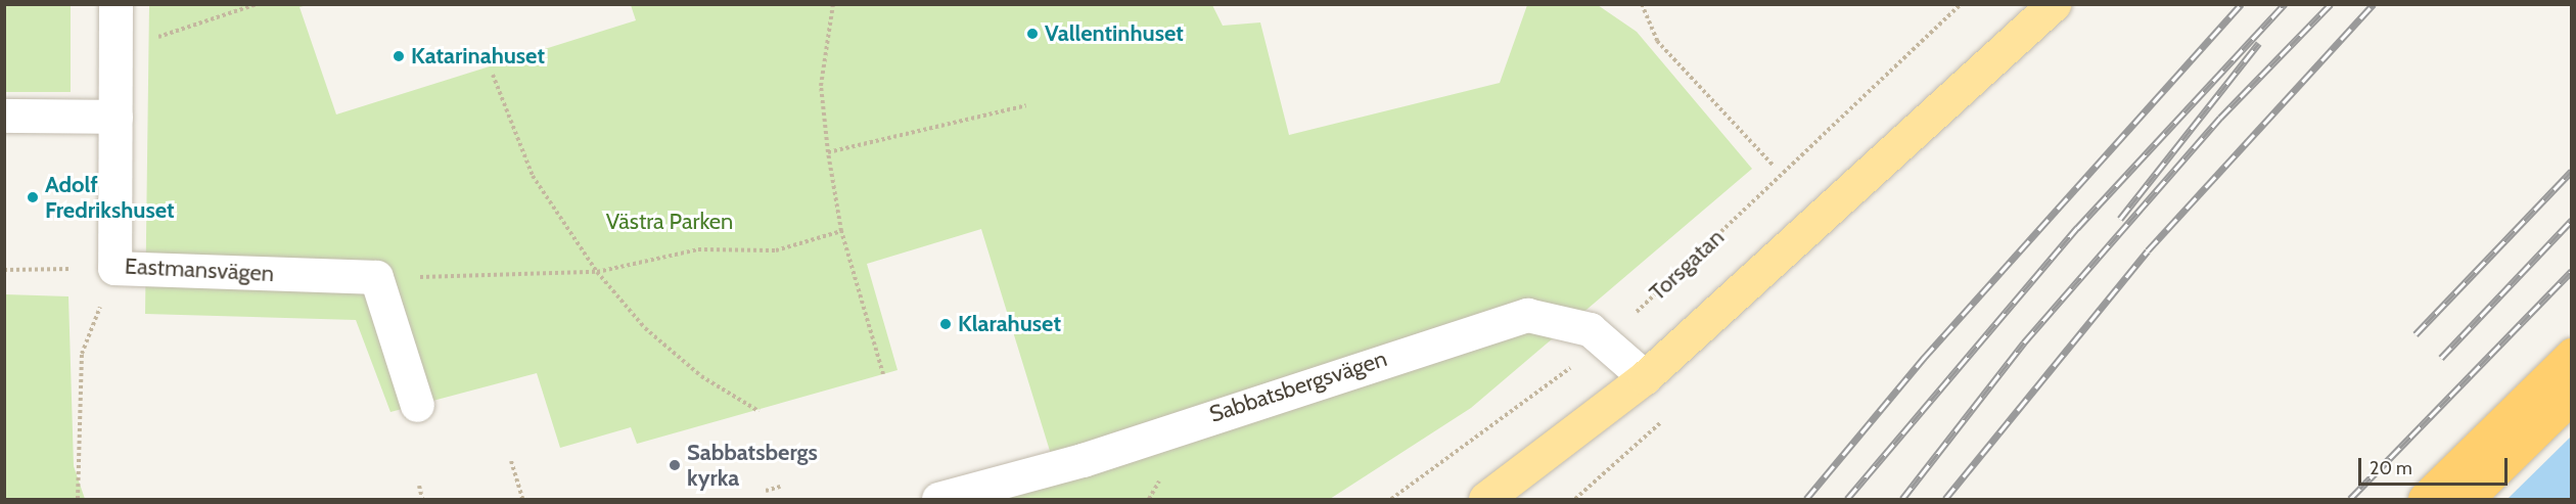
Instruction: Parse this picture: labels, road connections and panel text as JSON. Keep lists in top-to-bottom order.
{
  "streets": {
    "street": ["Eastmansvägen", "Sabbatsbergsvägen"],
    "path": ["Torsgatan"]
  },
  "crossings": [
    ["Torsgatan", "Sabbatsbergsvägen"]
  ],
  "parks": ["Västra Parken"],
  "places": [
    "Vallentinhuset",
    "Katarinahuset",
    "Adolf Fredrikshuset",
    "Klarahuset",
    "Sabbatsbergs kyrka"
  ],
  "scale_bar": "20 m"
}
